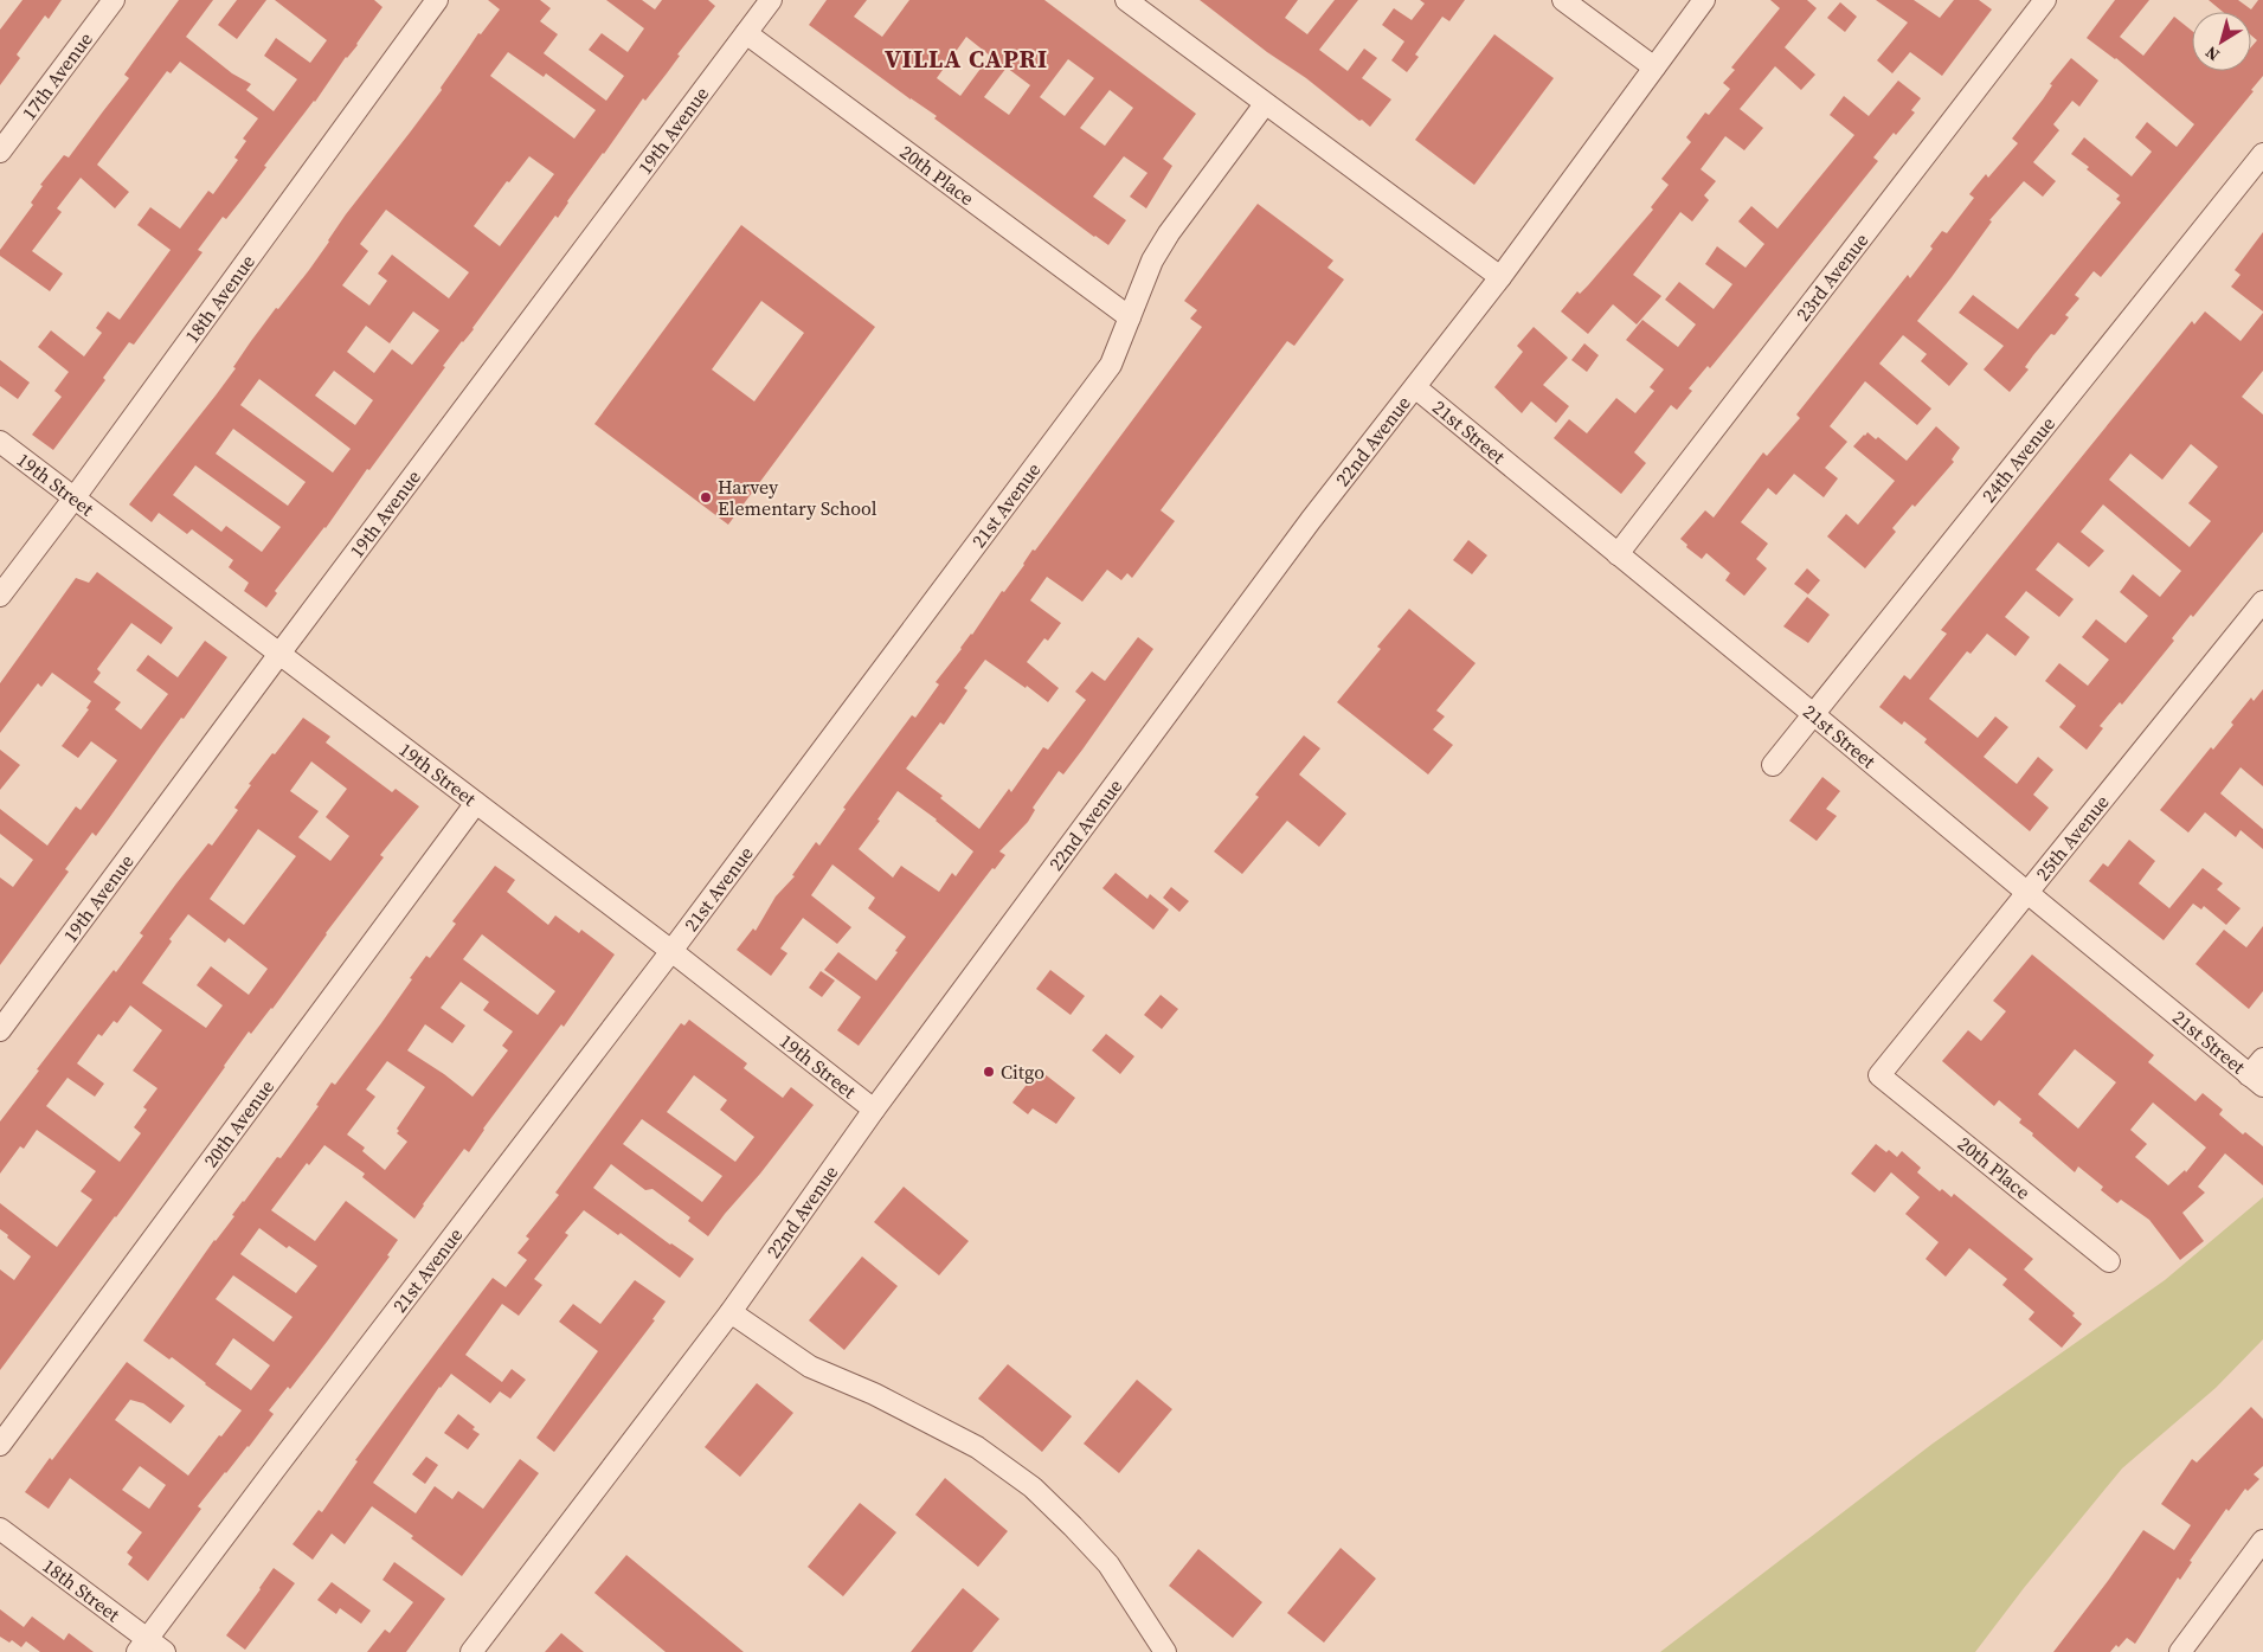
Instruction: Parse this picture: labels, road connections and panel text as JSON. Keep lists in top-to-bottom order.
{
  "streets": {
    "street": [
      "17th Avenue",
      "19th Avenue",
      "20th Place",
      "23rd Avenue",
      "18th Avenue",
      "21st Street",
      "22nd Avenue",
      "24th Avenue",
      "19th Street",
      "21st Avenue",
      "25th Avenue",
      "20th Avenue",
      "18th Street"
    ]
  },
  "crossings": [
    ["19th Avenue", "20th Place"],
    ["19th Avenue", "19th Street"],
    ["20th Place", "21st Avenue"],
    ["20th Place", "25th Avenue"],
    ["23rd Avenue", "21st Street"],
    ["18th Avenue", "19th Street"],
    ["21st Street", "22nd Avenue"],
    ["21st Street", "24th Avenue"],
    ["21st Street", "25th Avenue"],
    ["22nd Avenue", "19th Street"],
    ["19th Street", "21st Avenue"],
    ["19th Street", "20th Avenue"],
    ["21st Avenue", "18th Street"]
  ],
  "districts": ["VILLA CAPRI"],
  "places": ["Harvey Elementary School", "Citgo"],
  "north": "bottom left"
}
